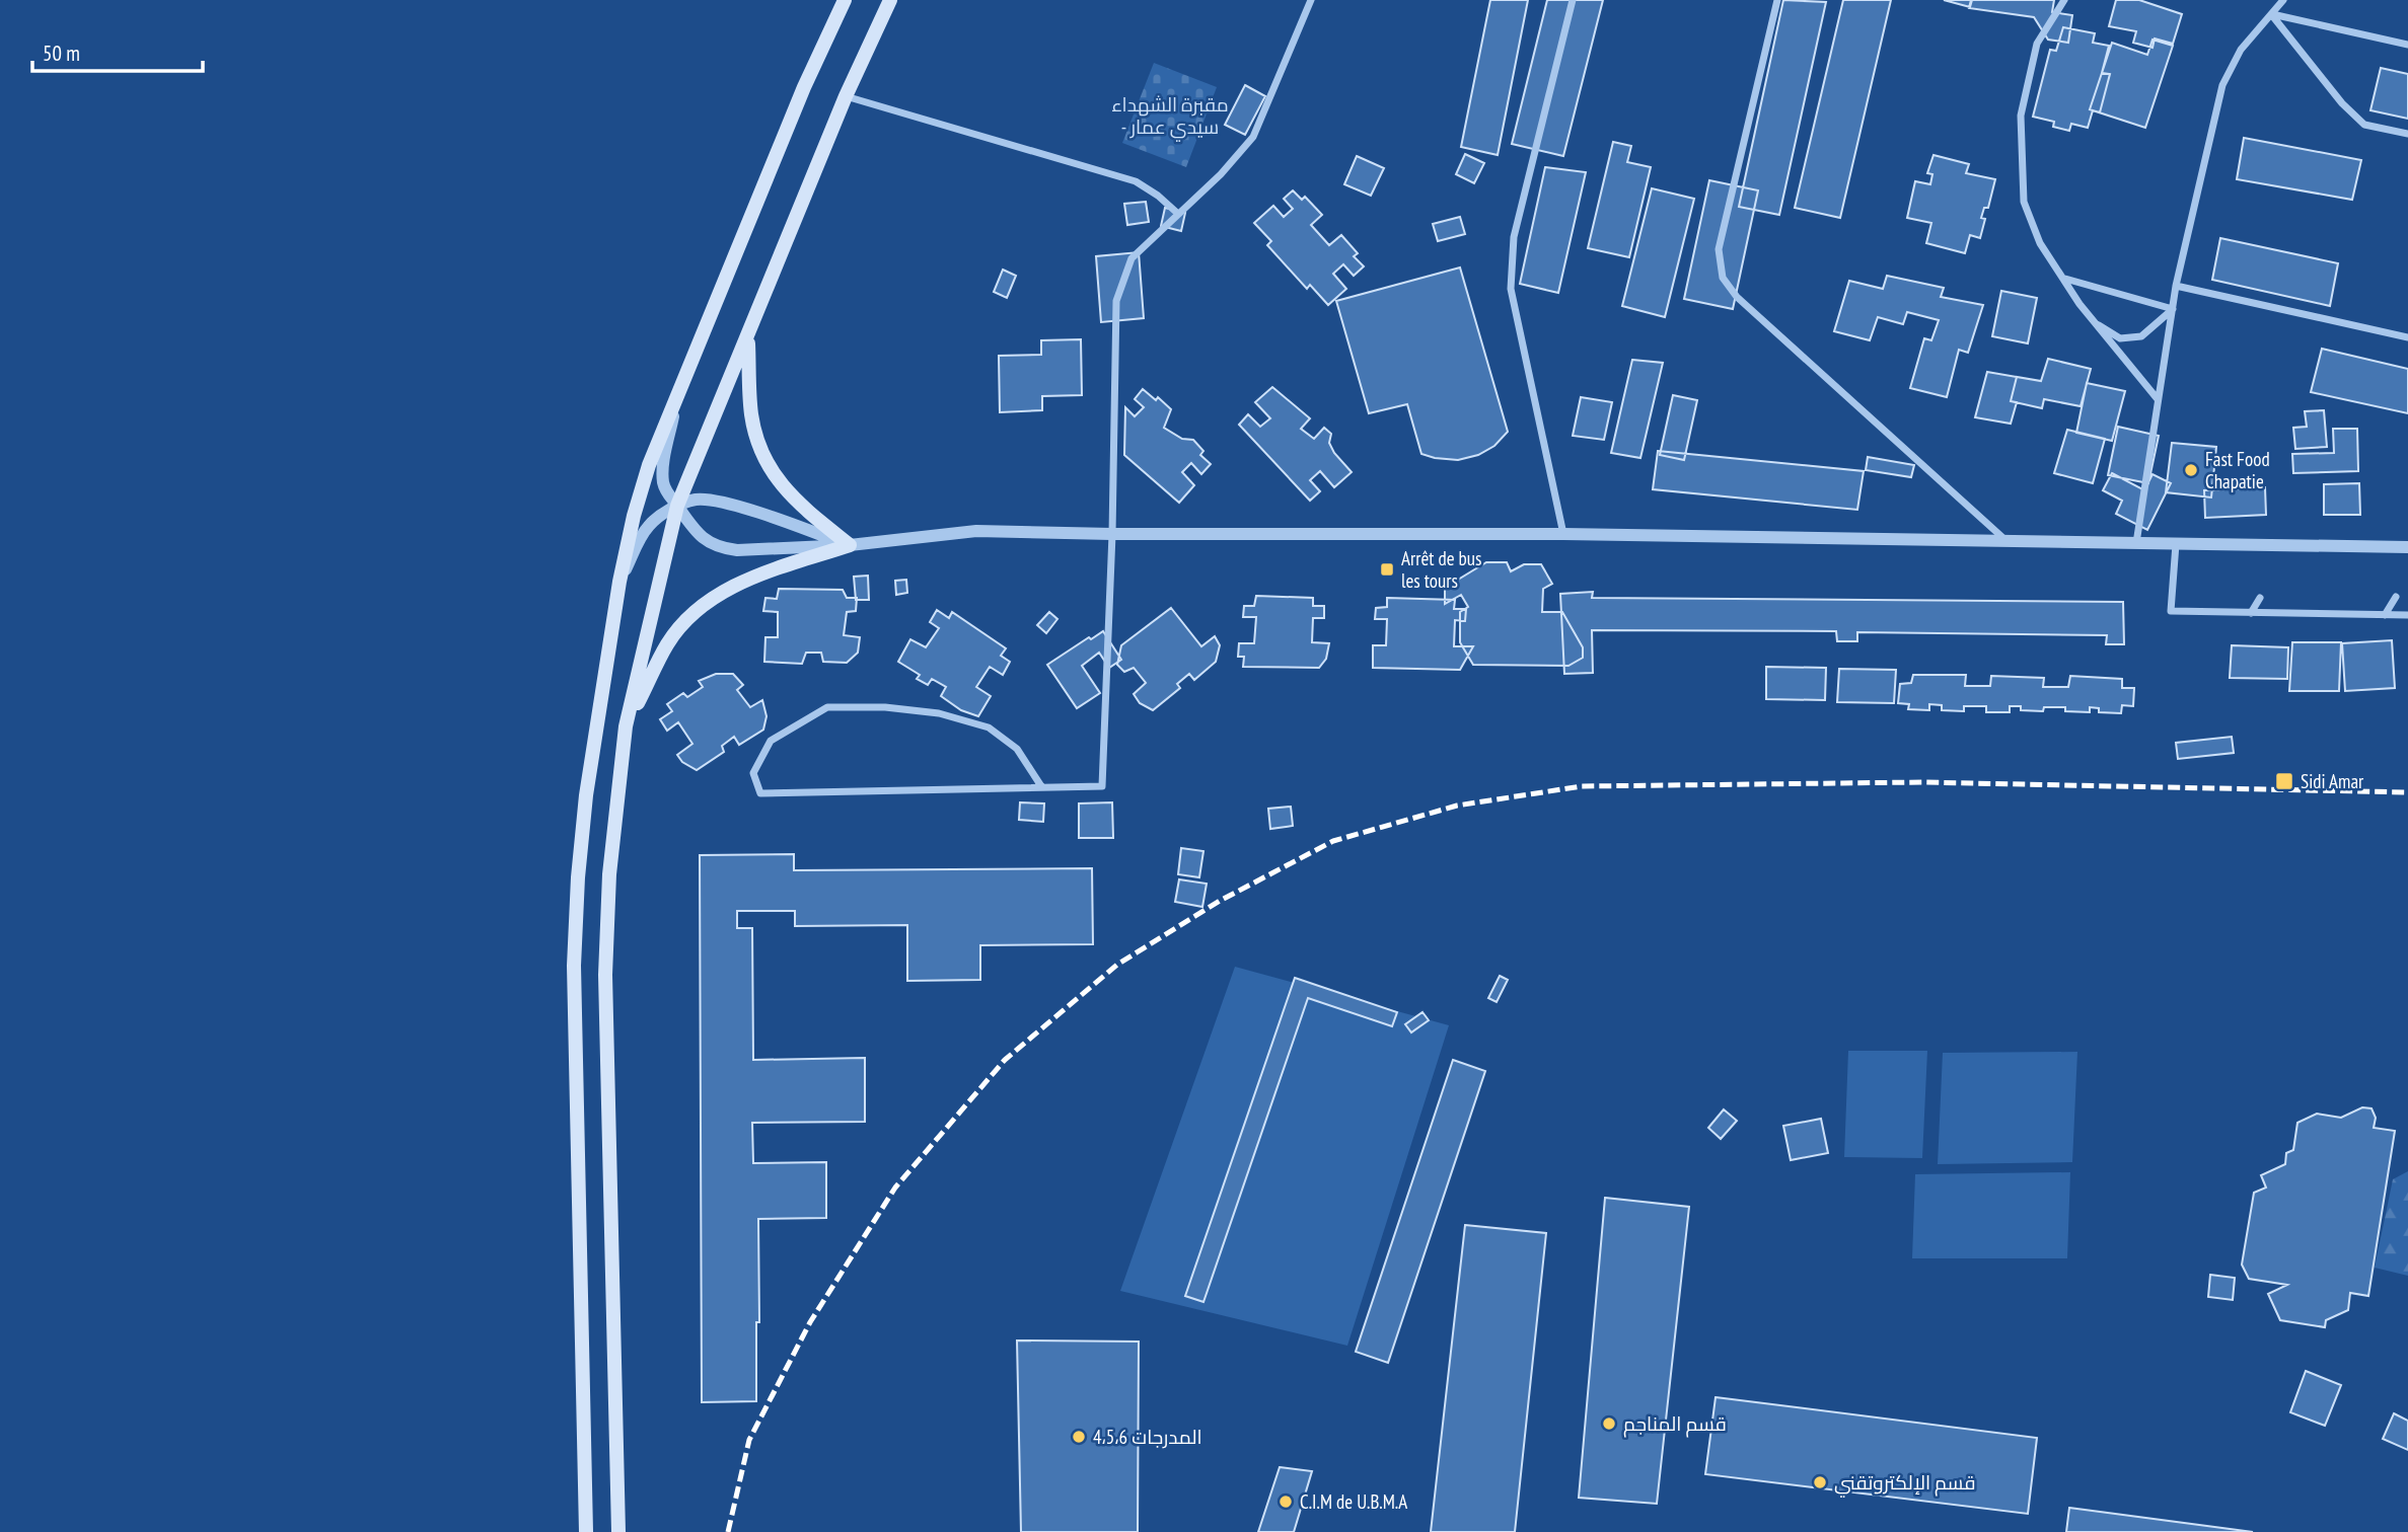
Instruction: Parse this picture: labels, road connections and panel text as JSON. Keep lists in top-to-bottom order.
{
  "parks": ["مقبرة الشهداء - سيدي عمار"],
  "places": {
    "other": [
      "Fast Food Chapatie",
      "قسم المناجم",
      "المدرجات 4،5،6",
      "قسم الإلكتروتقني",
      "C.I.M de U.B.M.A"
    ],
    "transit": ["Arrêt de bus les tours", "Sidi Amar"]
  },
  "scale_bar": "50 m"
}
